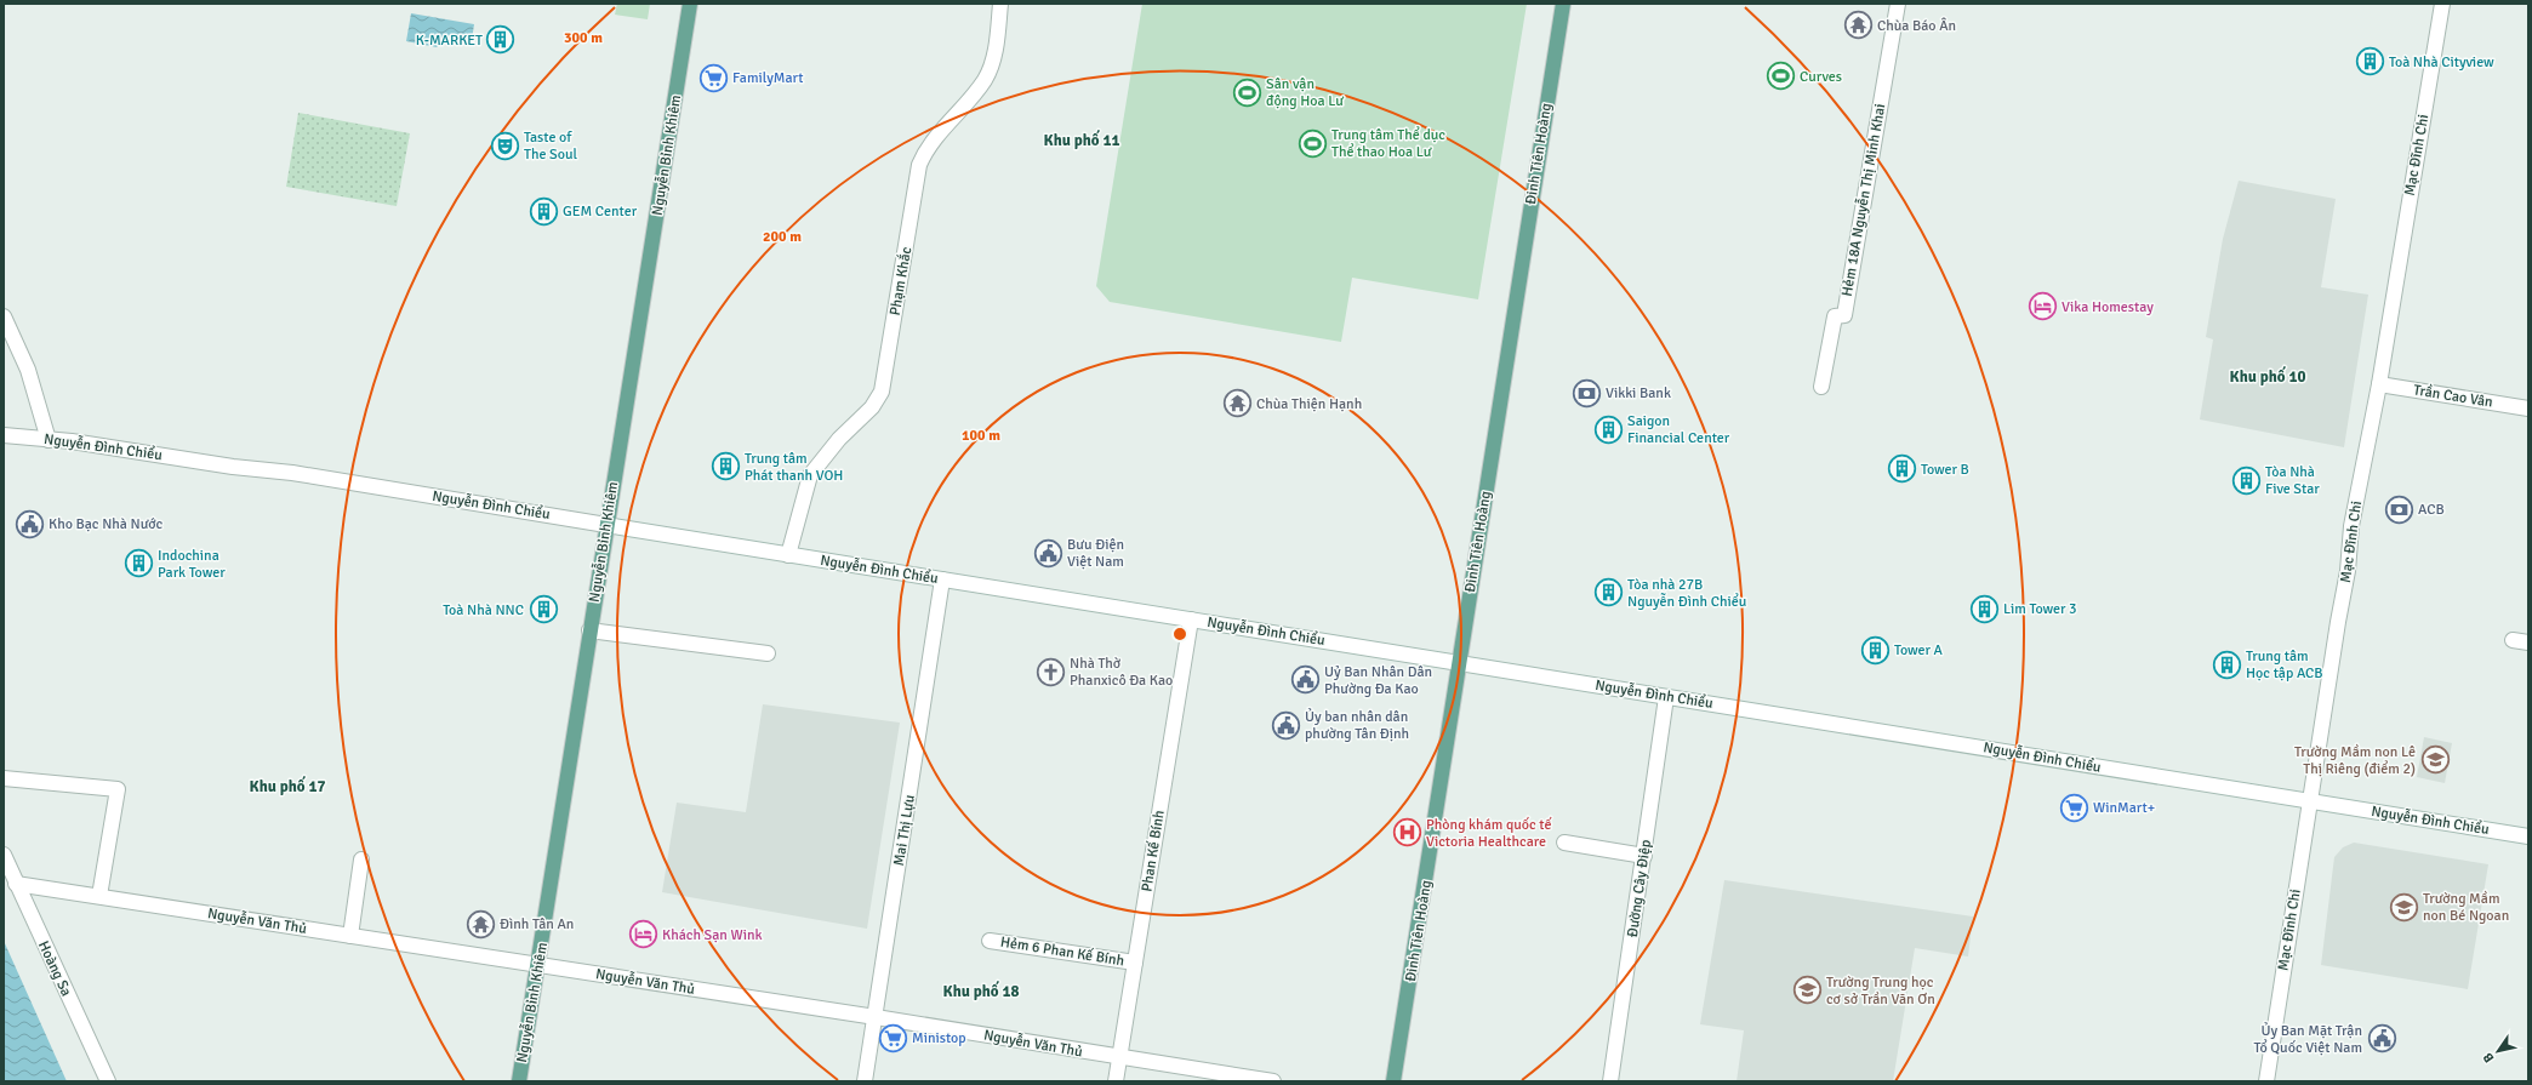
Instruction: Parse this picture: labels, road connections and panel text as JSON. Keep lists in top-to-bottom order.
{
  "streets": {
    "main road": ["Đinh Tiên Hoàng", "Nguyễn Bỉnh Khiêm"],
    "street": [
      "Mạc Đĩnh Chi",
      "Hẻm 18A Nguyễn Thị Minh Khai",
      "Phạm Khắc",
      "Trần Cao Vân",
      "Nguyễn Đình Chiểu",
      "Mai Thị Lựu",
      "Phan Kế Bính",
      "Đường Cây Điệp",
      "Nguyễn Văn Thủ",
      "Hẻm 6 Phan Kế Bính",
      "Hoàng Sa"
    ]
  },
  "crossings": [
    ["Đinh Tiên Hoàng", "Nguyễn Đình Chiểu"],
    ["Nguyễn Bỉnh Khiêm", "Nguyễn Đình Chiểu"],
    ["Nguyễn Bỉnh Khiêm", "Nguyễn Văn Thủ"],
    ["Mạc Đĩnh Chi", "Trần Cao Vân"],
    ["Mạc Đĩnh Chi", "Nguyễn Đình Chiểu"],
    ["Phạm Khắc", "Nguyễn Đình Chiểu"],
    ["Nguyễn Đình Chiểu", "Mai Thị Lựu"],
    ["Nguyễn Đình Chiểu", "Phan Kế Bính"],
    ["Nguyễn Đình Chiểu", "Đường Cây Điệp"],
    ["Mai Thị Lựu", "Nguyễn Văn Thủ"],
    ["Phan Kế Bính", "Nguyễn Văn Thủ"],
    ["Phan Kế Bính", "Hẻm 6 Phan Kế Bính"],
    ["Nguyễn Văn Thủ", "Hoàng Sa"]
  ],
  "districts": [
    "Khu phố 11",
    "Khu phố 10",
    "Khu phố 17",
    "Khu phố 18"
  ],
  "places": {
    "temple": ["Chùa Báo Ân", "Chùa Thiện Hạnh", "Đình Tân An"],
    "building": [
      "K-MARKET",
      "Toà Nhà Cityview",
      "GEM Center",
      "Saigon Financial Center",
      "Trung tâm Phát thanh VOH",
      "Tower B",
      "Tòa Nhà Five Star",
      "Indochina Park Tower",
      "Tòa nhà 27B Nguyễn Đình Chiểu",
      "Lim Tower 3",
      "Toà Nhà NNC",
      "Tower A",
      "Trung tâm Học tập ACB"
    ],
    "sports": ["Curves", "Sân vận động Hoa Lư", "Trung tâm Thể dục Thể thao Hoa Lư"],
    "supermarket": ["FamilyMart", "WinMart+", "Ministop"],
    "theatre": ["Taste of The Soul"],
    "hotel": ["Vika Homestay", "Khách Sạn Wink"],
    "bank": ["Vikki Bank", "ACB"],
    "public building": [
      "Kho Bạc Nhà Nước",
      "Bưu Điện Việt Nam",
      "Uỷ Ban Nhân Dân Phường Đa Kao",
      "Ủy ban nhân dân phường Tân Định",
      "Ủy Ban Mặt Trận Tổ Quốc Việt Nam"
    ],
    "church": ["Nhà Thờ Phanxicô Đa Kao"],
    "school or university": ["Trường Mầm non Lê Thị Riêng (điểm 2)", "Trường Mầm non Bé Ngoan", "Trường Trung học cơ sở Trần Văn Ơn"],
    "hospital": ["Phòng khám quốc tế Victoria Healthcare"]
  },
  "north": "bottom left",
  "rings": ["300 m", "200 m", "100 m"]
}
